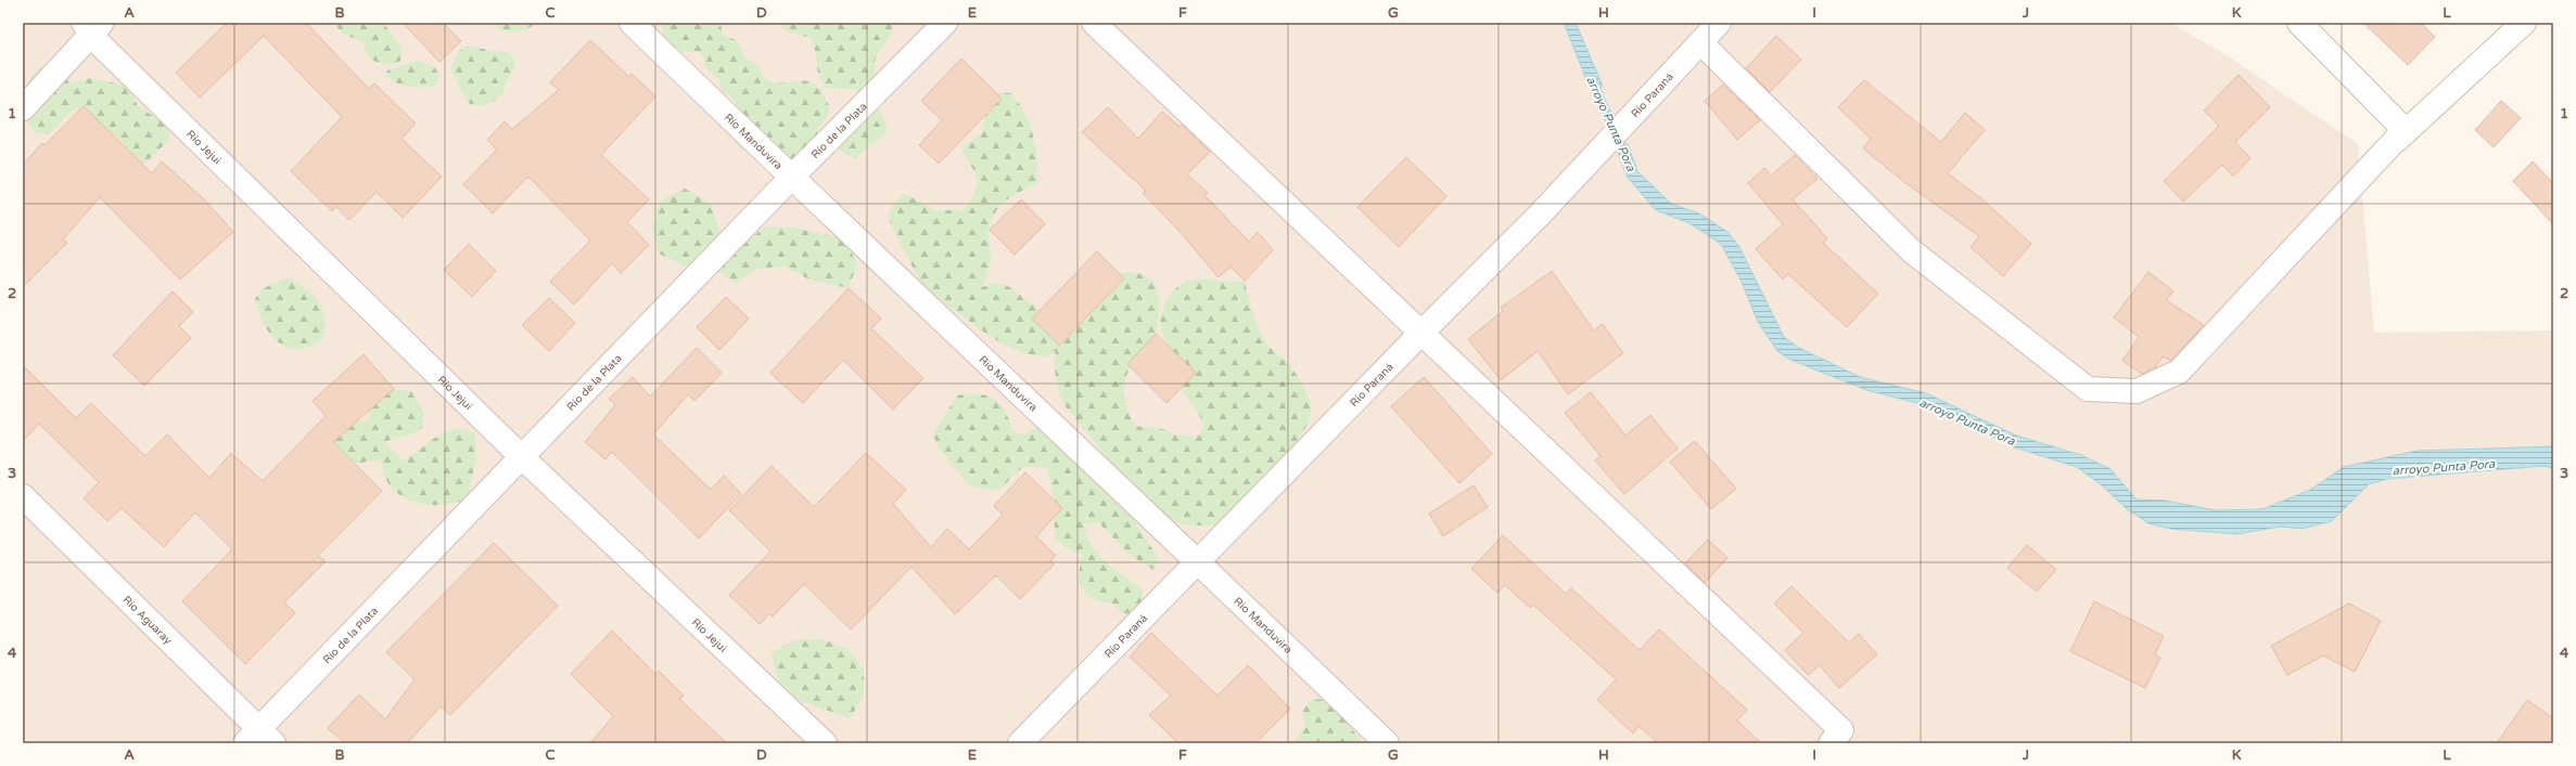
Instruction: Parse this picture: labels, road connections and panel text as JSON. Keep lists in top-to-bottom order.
{
  "streets": {
    "street": [
      "Río Paraná",
      "Río de la Plata",
      "Río Manduvira",
      "Río Jejui",
      "Río Aguaray"
    ]
  },
  "crossings": [
    ["Río Paraná", "Río Manduvira"],
    ["Río de la Plata", "Río Manduvira"],
    ["Río de la Plata", "Río Jejui"],
    ["Río de la Plata", "Río Aguaray"]
  ],
  "water": ["arroyo Punta Pora"],
  "grid": {
    "columns": [
      "A",
      "B",
      "C",
      "D",
      "E",
      "F",
      "G",
      "H",
      "I",
      "J",
      "K",
      "L"
    ],
    "rows": [
      "1",
      "2",
      "3",
      "4"
    ]
  }
}
